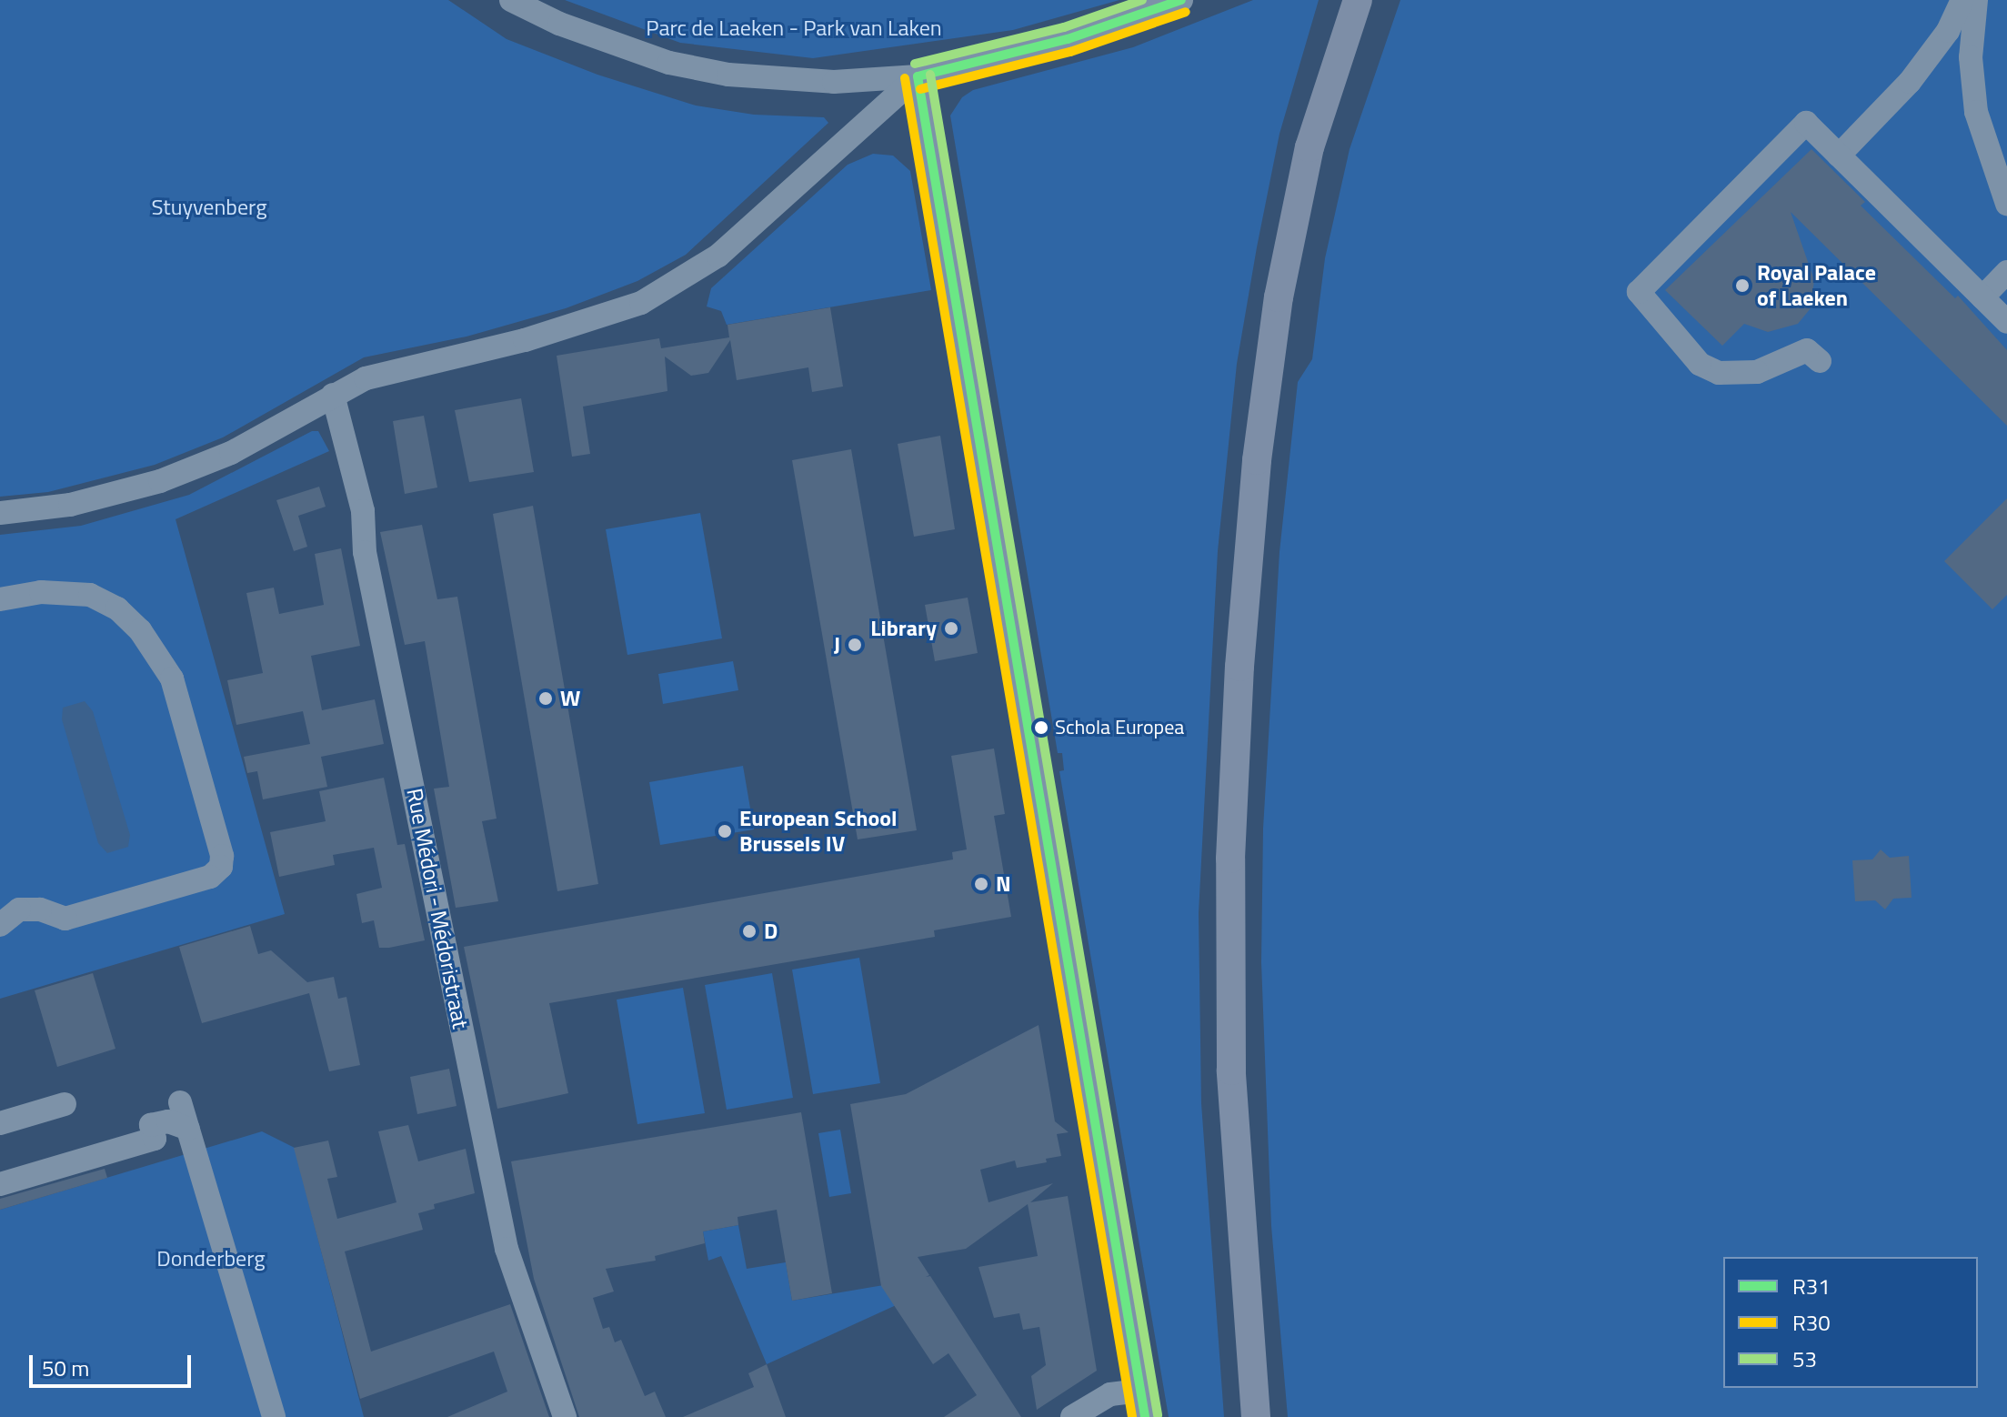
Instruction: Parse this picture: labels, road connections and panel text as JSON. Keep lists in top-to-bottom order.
{
  "streets": {
    "street": ["Rue Médori - Médoristraat"]
  },
  "parks": ["Parc de Laeken - Park van Laken", "Stuyvenberg", "Donderberg"],
  "places": [
    "Royal Palace of Laeken",
    "Library",
    "J",
    "W",
    "Schola Europea",
    "European School Brussels IV",
    "N",
    "D"
  ],
  "lines": ["transit line R31", "transit line 53", "transit line R30"],
  "legend": ["R31", "R30", "53"],
  "scale_bar": "50 m"
}
